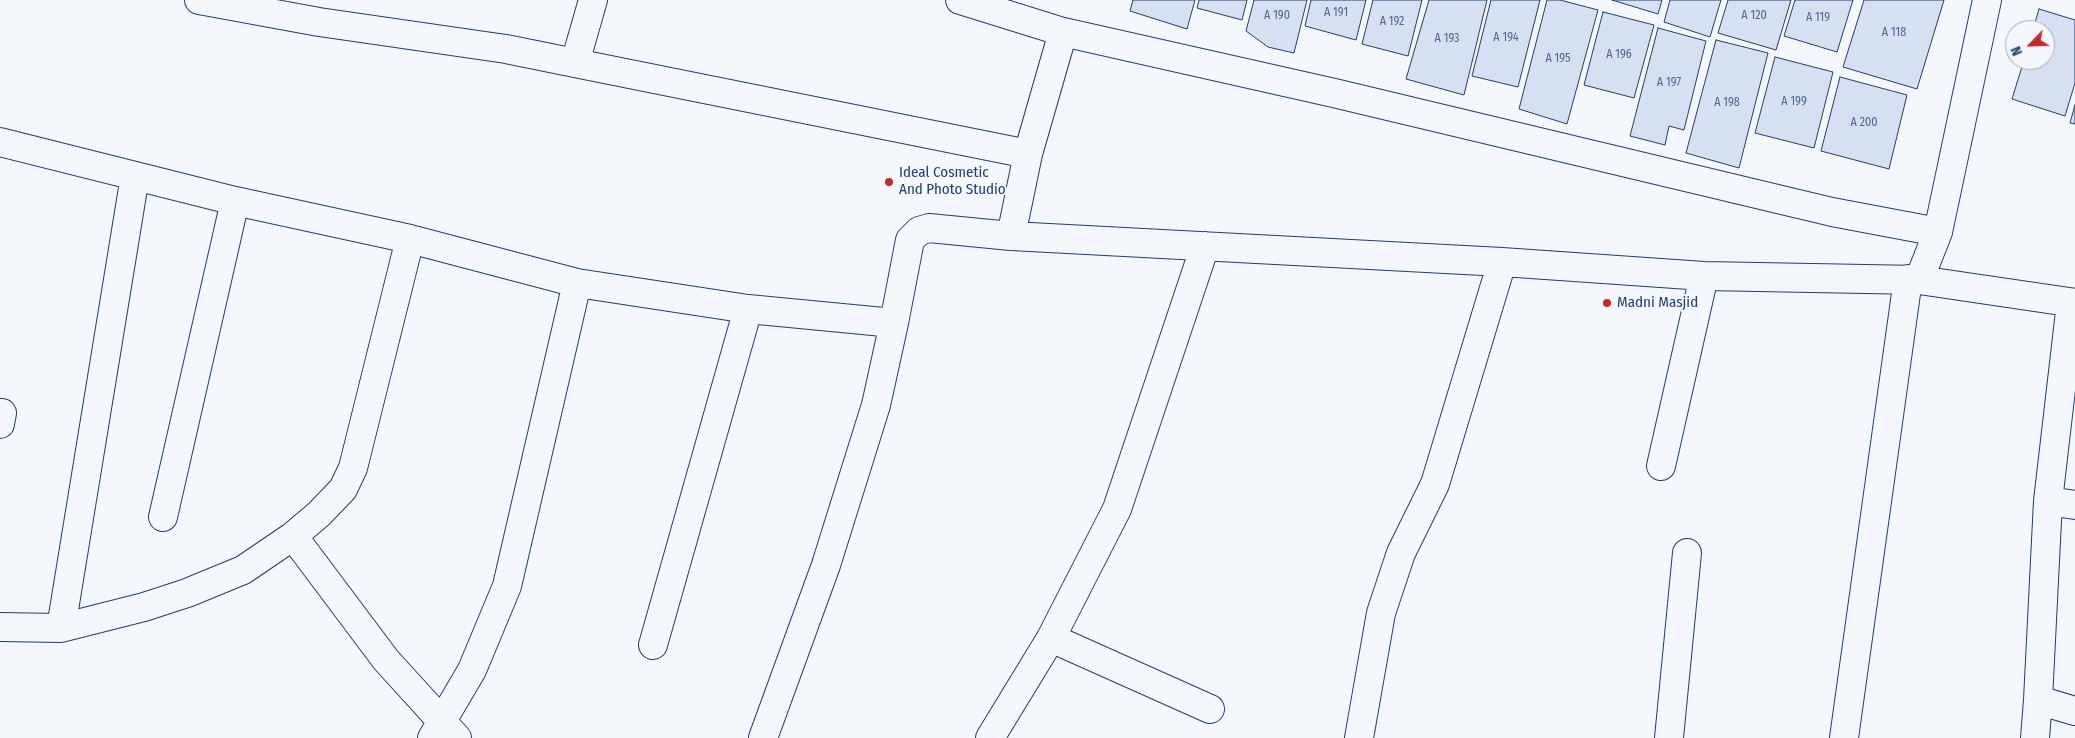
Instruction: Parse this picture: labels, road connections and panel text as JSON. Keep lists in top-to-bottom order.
{
  "places": ["Ideal Cosmetic And Photo Studio", "Madni Masjid"],
  "house_numbers": [
    "A 191",
    "A 190",
    "A 120",
    "A 119",
    "A 192",
    "A 118",
    "A 194",
    "A 193",
    "A 196",
    "A 195",
    "A 197",
    "A 199",
    "A 198",
    "A 200"
  ],
  "north": "bottom left"
}
